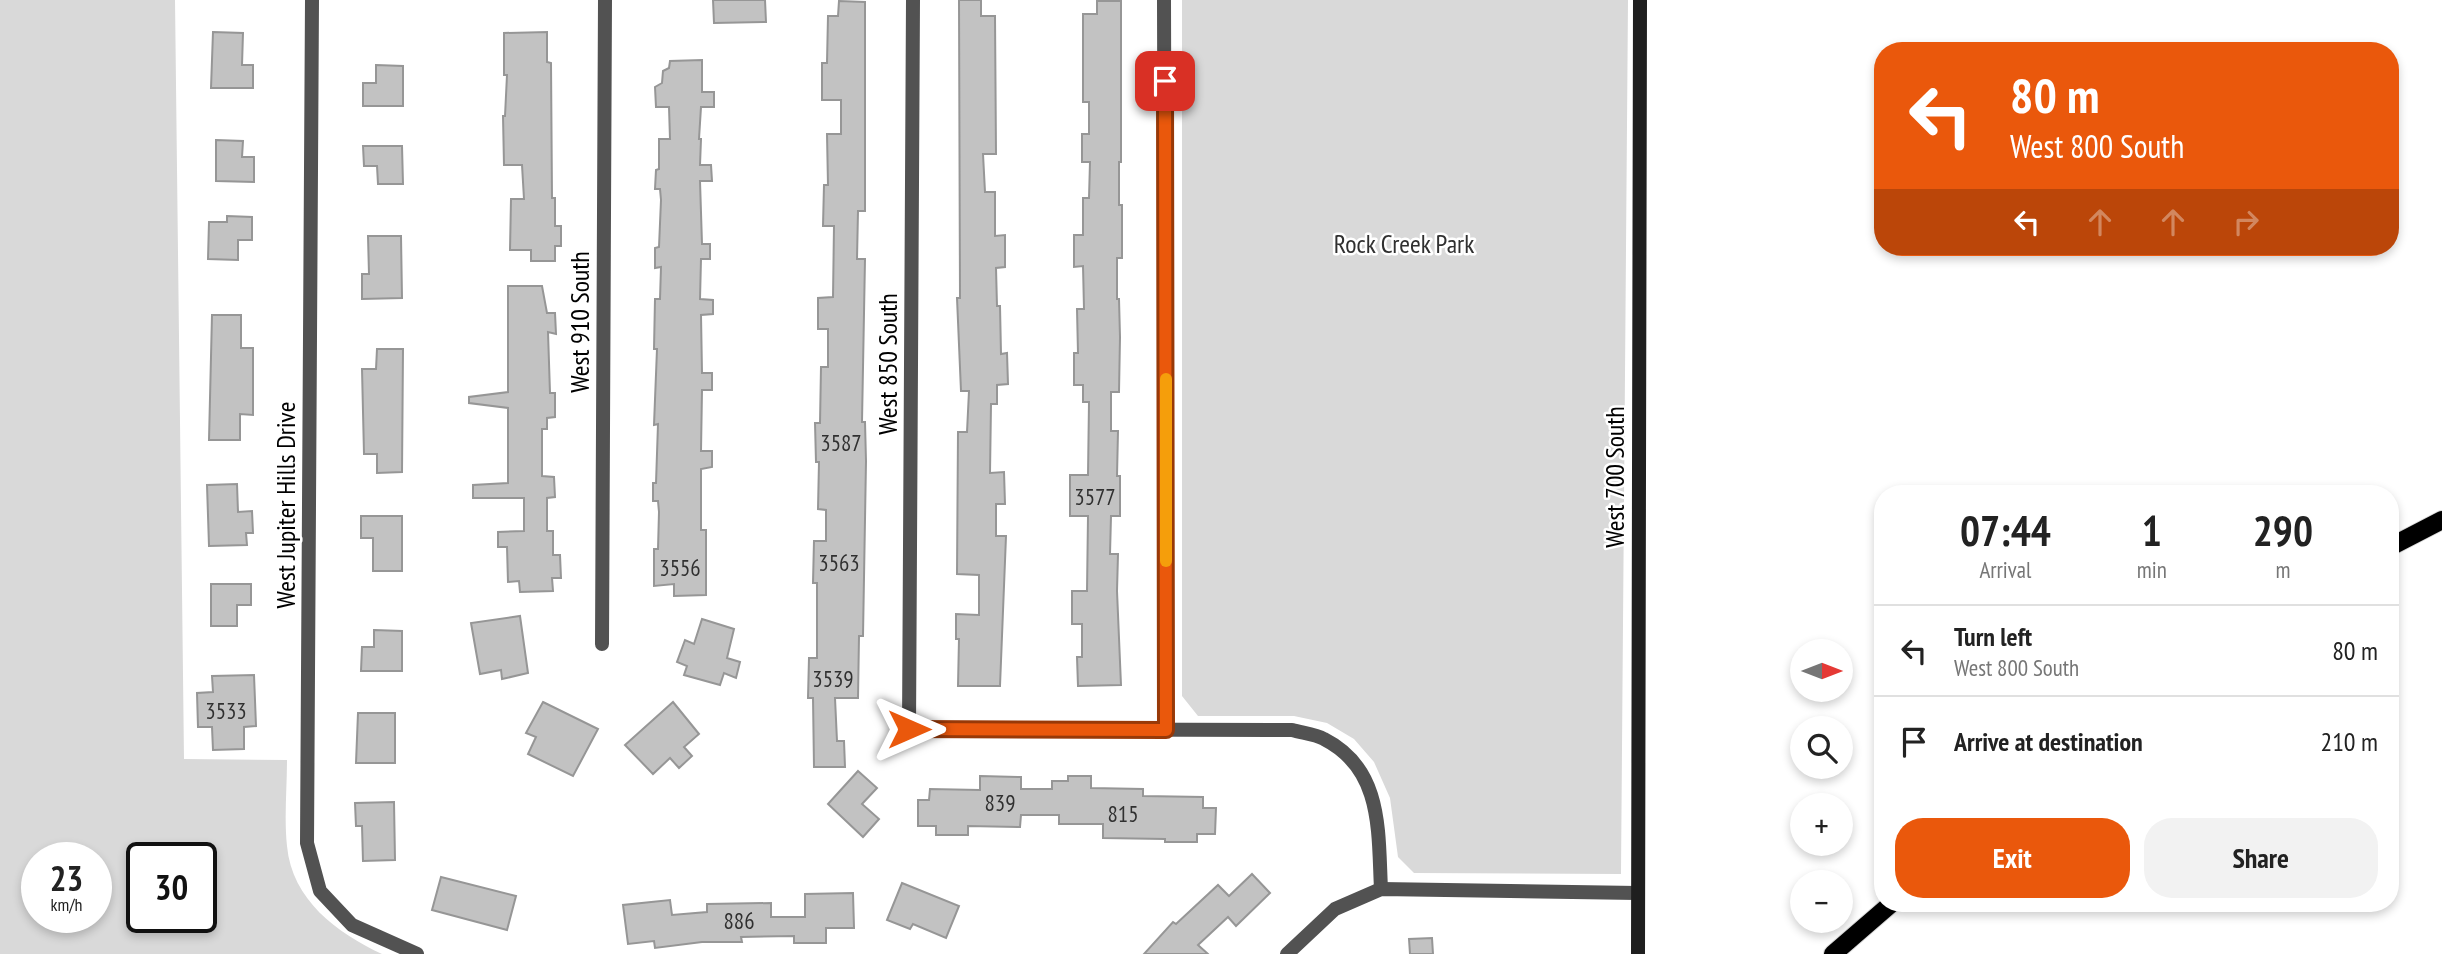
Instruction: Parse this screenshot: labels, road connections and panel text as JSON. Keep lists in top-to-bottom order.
{
  "streets": {
    "street": [
      "West 910 South",
      "West 850 South",
      "West 700 South",
      "West Jupiter Hills Drive"
    ]
  },
  "parks": ["Rock Creek Park"],
  "house_numbers": [
    "3587",
    "3577",
    "3563",
    "3556",
    "3539",
    "3533",
    "839",
    "815",
    "886"
  ],
  "north": "right",
  "page": {
    "turn": ["80 m", "West 800 South"],
    "eta": [
      "07:44",
      "Arrival",
      "1",
      "min",
      "290",
      "m"
    ],
    "list": [
      {
        "name": "Turn left",
        "note": "West 800 South",
        "value": "80 m"
      },
      {
        "name": "Arrive at destination",
        "value": "210 m"
      }
    ],
    "map_buttons": ["+", "−"],
    "buttons": ["Exit", "Share"],
    "speed": "23 km/h",
    "limit": "30"
  }
}
